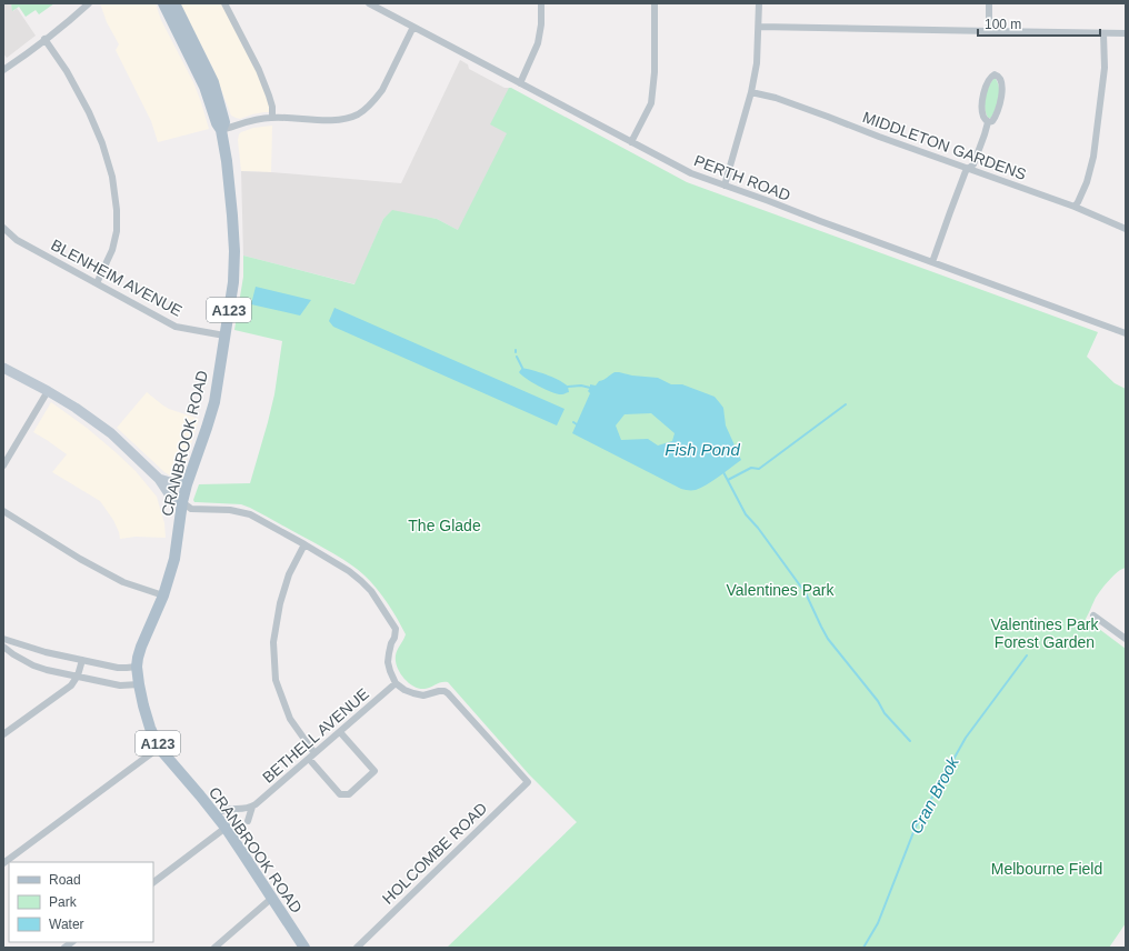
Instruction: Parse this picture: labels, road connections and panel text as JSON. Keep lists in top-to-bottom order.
{
  "streets": {
    "main road": ["A123", "CRANBROOK ROAD"],
    "street": [
      "MIDDLETON GARDENS",
      "PERTH ROAD",
      "BLENHEIM AVENUE",
      "BETHELL AVENUE",
      "HOLCOMBE ROAD"
    ]
  },
  "crossings": [
    ["BLENHEIM AVENUE", "CRANBROOK ROAD"],
    ["BETHELL AVENUE", "HOLCOMBE ROAD"]
  ],
  "water": ["Fish Pond", "Cran Brook"],
  "parks": [
    "The Glade",
    "Valentines Park",
    "Valentines Park Forest Garden",
    "Melbourne Field"
  ],
  "legend": ["Road", "Park", "Water"],
  "scale_bar": "100 m"
}
